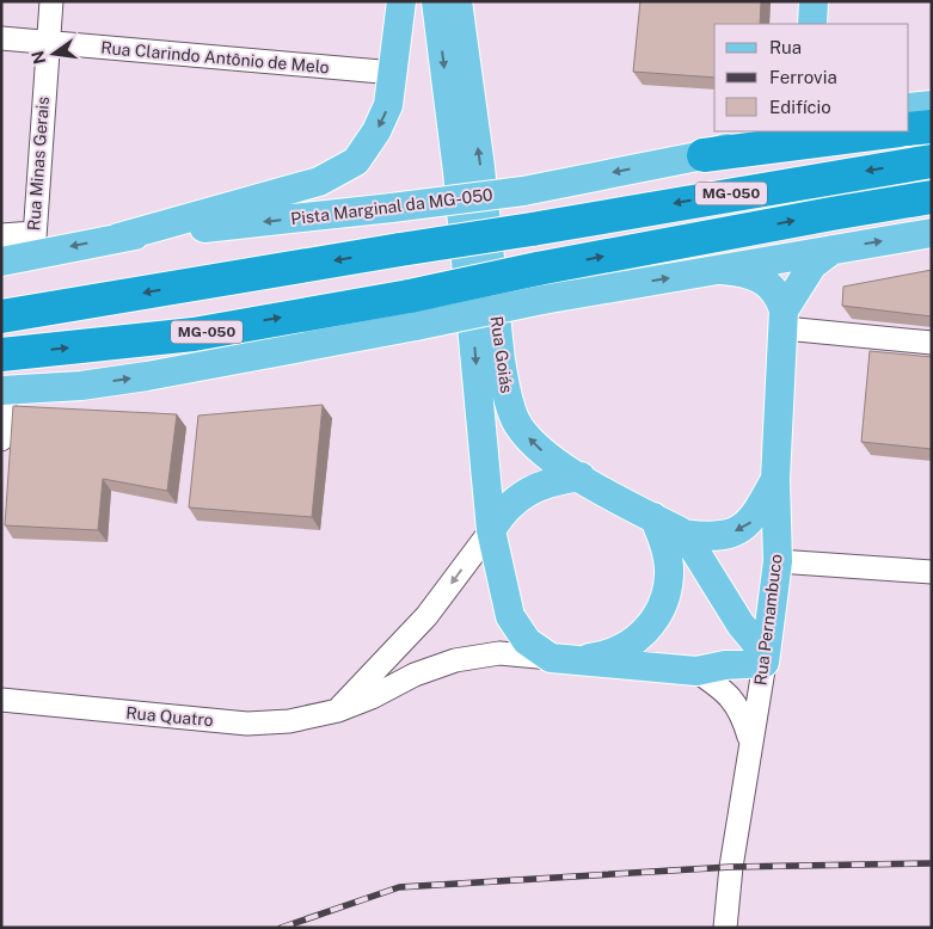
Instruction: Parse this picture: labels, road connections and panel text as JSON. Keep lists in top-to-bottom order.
{
  "streets": {
    "highway": ["MG-050"],
    "main road": ["Pista Marginal da MG-050", "Rua Goiás", "Rua Pernambuco"],
    "street": ["Rua Clarindo Antônio de Melo", "Rua Minas Gerais", "Rua Quatro"]
  },
  "crossings": [
    ["Rua Clarindo Antônio de Melo", "Rua Minas Gerais"],
    ["Rua Minas Gerais", "Pista Marginal da MG-050"],
    ["Rua Goiás", "Rua Pernambuco"],
    ["Rua Goiás", "Rua Quatro"]
  ],
  "legend": ["Rua", "Ferrovia", "Edifício"],
  "north": "left"
}
